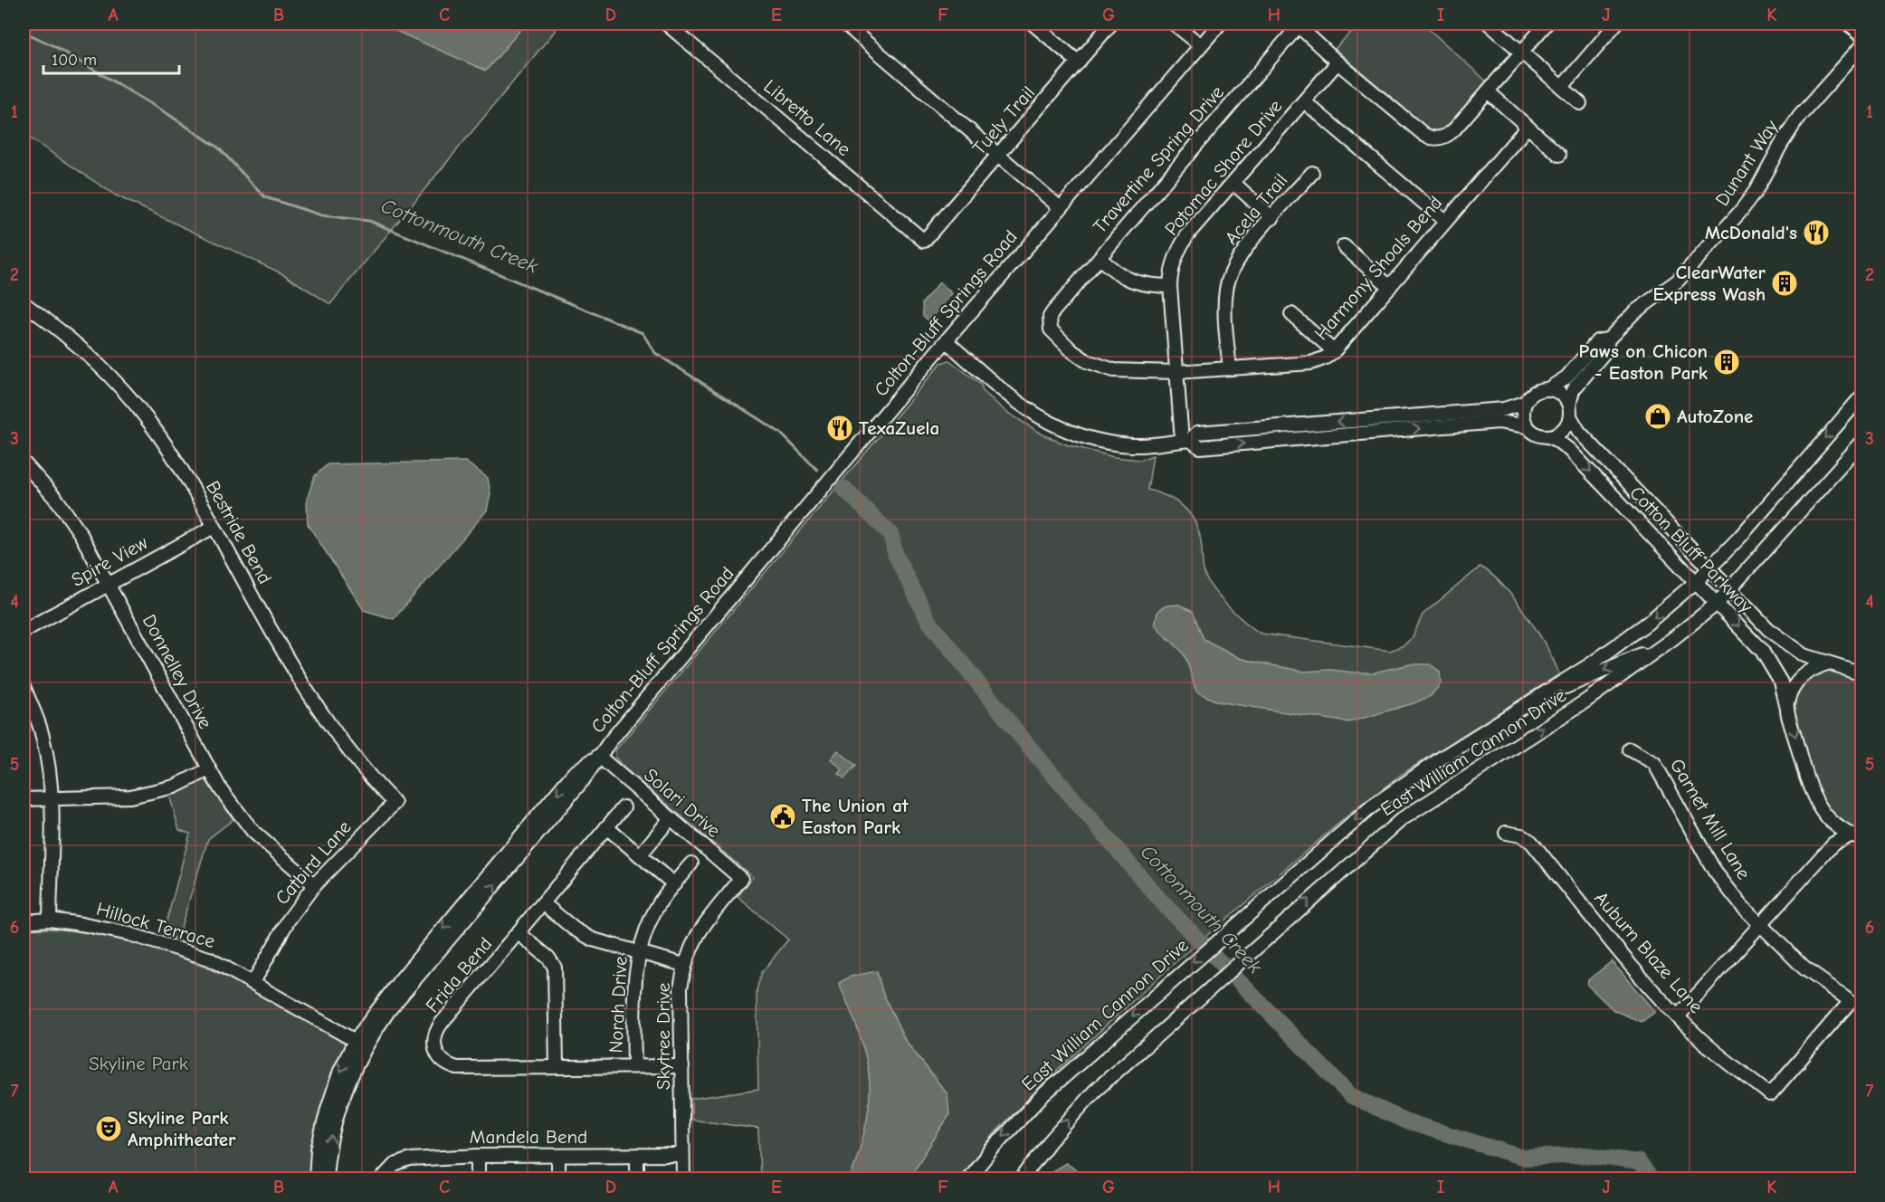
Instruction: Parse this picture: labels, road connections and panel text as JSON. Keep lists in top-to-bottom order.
{
  "streets": {
    "street": [
      "Libretto Lane",
      "Tuely Trail",
      "Travertine Spring Drive",
      "Dunant Way",
      "Potomac Shore Drive",
      "Acela Trail",
      "Harmony Shoals Bend",
      "Colton-Bluff Springs Road",
      "Bestride Bend",
      "Cotton Bluff Parkway",
      "Spire View",
      "Donnelley Drive",
      "East William Cannon Drive",
      "Solari Drive",
      "Garnet Mill Lane",
      "Catbird Lane",
      "Hillock Terrace",
      "Auburn Blaze Lane",
      "Frida Bend",
      "Norah Drive",
      "Skytree Drive",
      "Mandela Bend"
    ]
  },
  "crossings": [
    ["Libretto Lane", "Tuely Trail"],
    ["Travertine Spring Drive", "Harmony Shoals Bend"],
    ["Dunant Way", "Cotton Bluff Parkway"],
    ["Potomac Shore Drive", "Harmony Shoals Bend"],
    ["Acela Trail", "Harmony Shoals Bend"],
    ["Colton-Bluff Springs Road", "Solari Drive"],
    ["Colton-Bluff Springs Road", "Hillock Terrace"],
    ["Bestride Bend", "Spire View"],
    ["Bestride Bend", "Catbird Lane"],
    ["Cotton Bluff Parkway", "East William Cannon Drive"],
    ["Spire View", "Donnelley Drive"],
    ["Donnelley Drive", "Catbird Lane"],
    ["Solari Drive", "Skytree Drive"],
    ["Garnet Mill Lane", "Auburn Blaze Lane"],
    ["Catbird Lane", "Hillock Terrace"],
    ["Frida Bend", "Norah Drive"],
    ["Frida Bend", "Skytree Drive"],
    ["Skytree Drive", "Mandela Bend"]
  ],
  "water": ["Cottonmouth Creek"],
  "parks": ["Skyline Park"],
  "places": {
    "restaurant": ["McDonald's", "TexaZuela"],
    "building": ["ClearWater Express Wash", "Paws on Chicon - Easton Park"],
    "shop": ["AutoZone"],
    "public building": ["The Union at Easton Park"],
    "theatre": ["Skyline Park Amphitheater"]
  },
  "scale_bar": "100 m",
  "grid": {
    "columns": [
      "A",
      "B",
      "C",
      "D",
      "E",
      "F",
      "G",
      "H",
      "I",
      "J",
      "K"
    ],
    "rows": [
      "1",
      "2",
      "3",
      "4",
      "5",
      "6",
      "7"
    ]
  }
}
